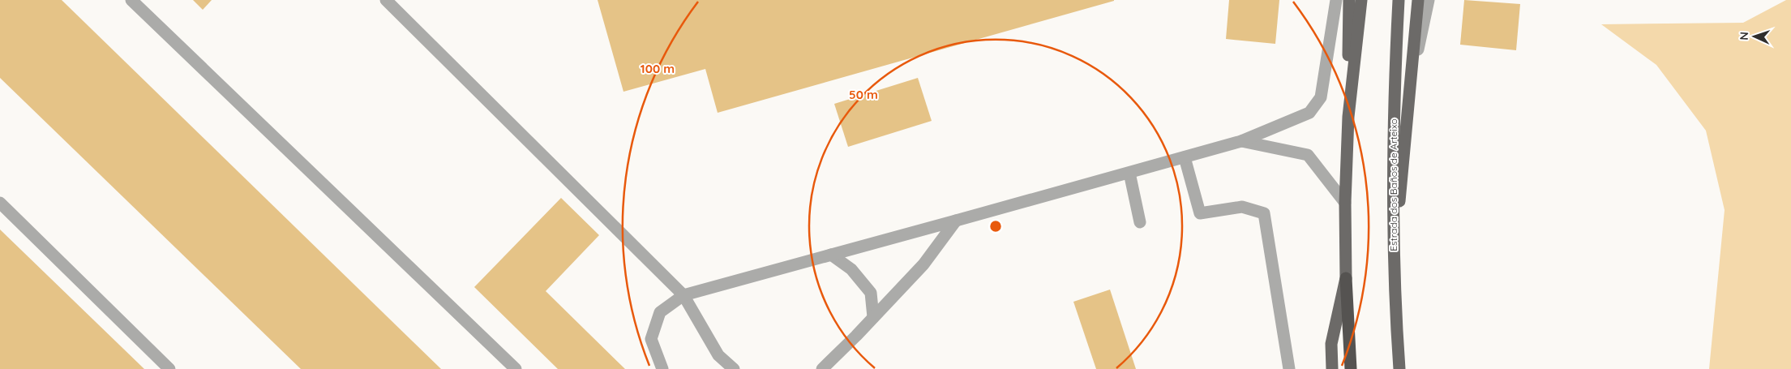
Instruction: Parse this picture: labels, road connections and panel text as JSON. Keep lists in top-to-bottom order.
{
  "streets": {
    "main road": ["Estrada dos Baños de Arteixo"]
  },
  "north": "left",
  "rings": ["100 m", "50 m"]
}
